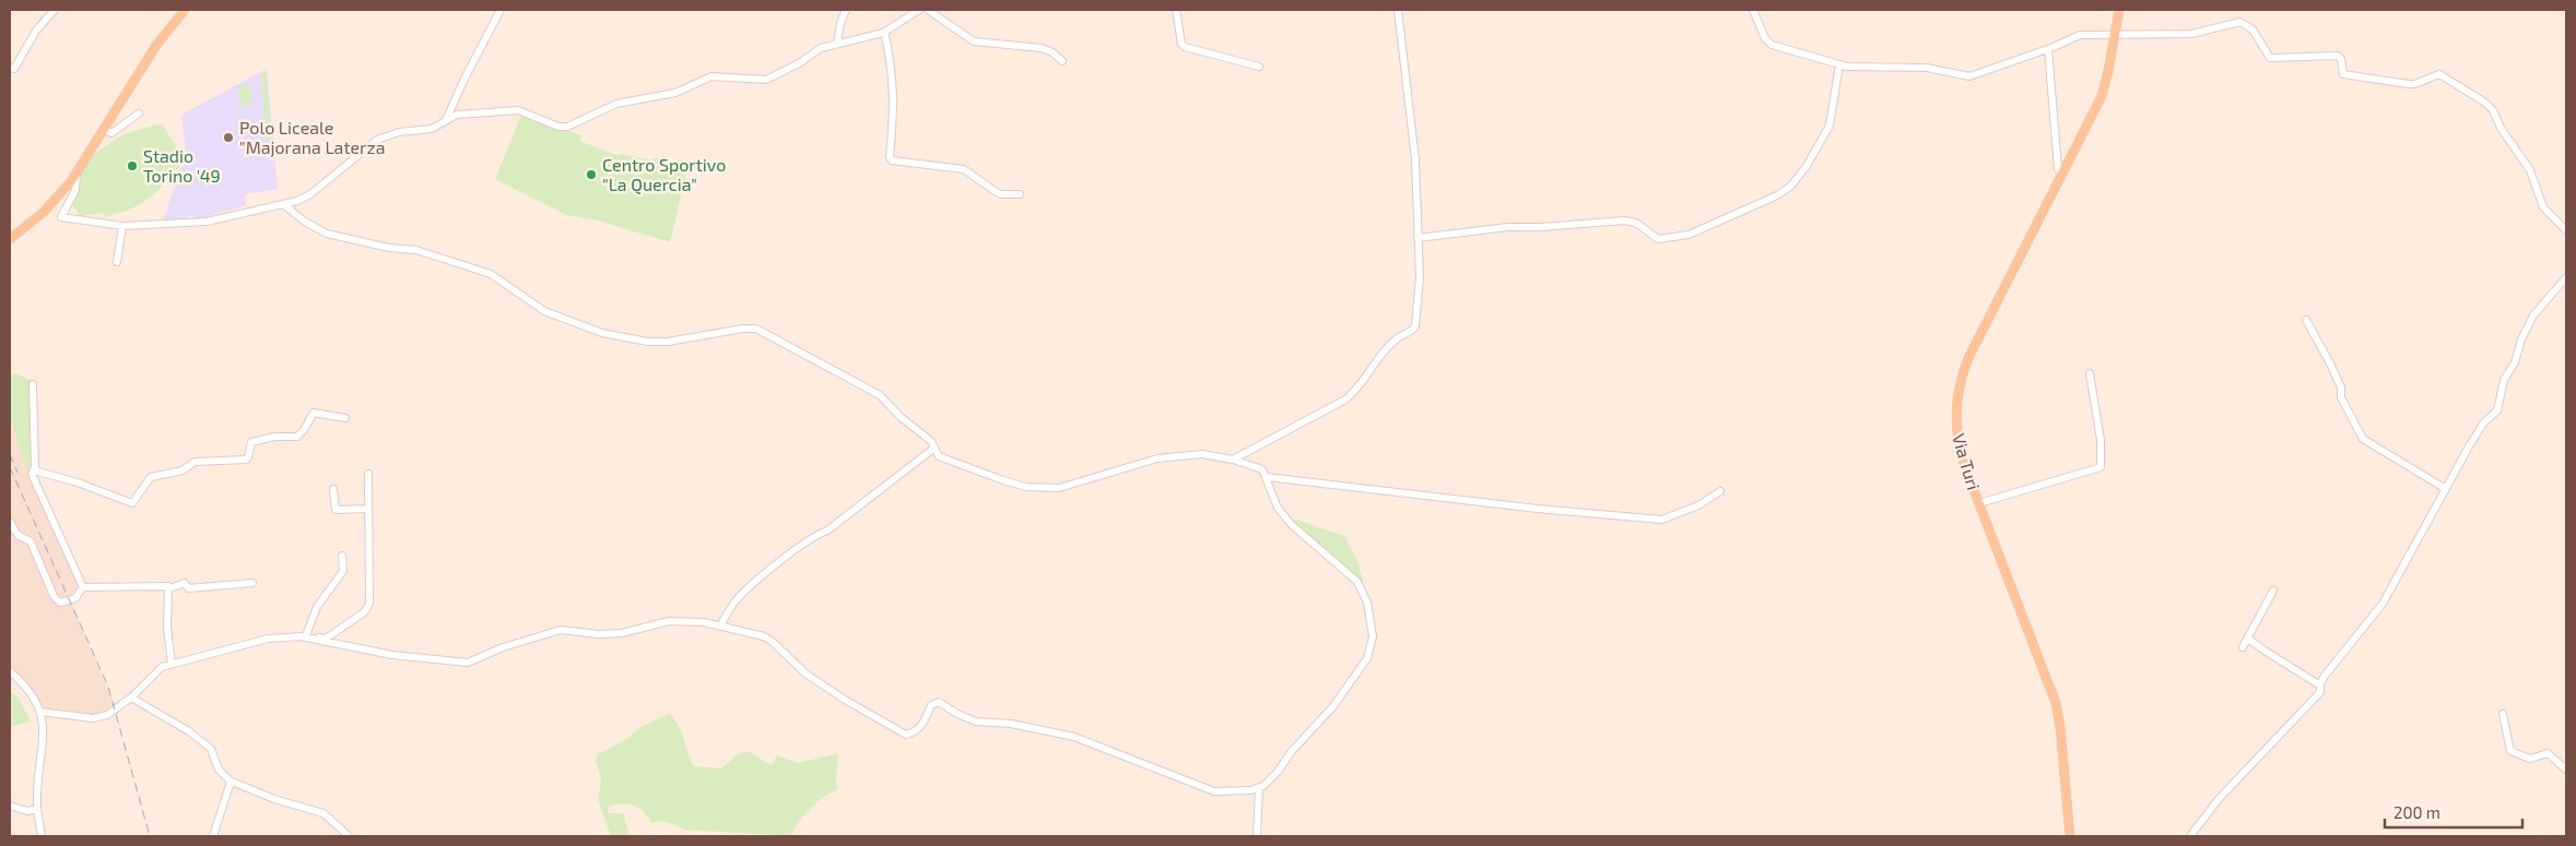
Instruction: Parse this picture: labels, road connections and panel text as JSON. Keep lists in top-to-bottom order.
{
  "streets": {
    "main road": ["Via Turi"]
  },
  "places": ["Polo Liceale \"Majorana Laterza", "Stadio Torino '49", "Centro Sportivo \"La Quercia\""],
  "scale_bar": "200 m"
}
